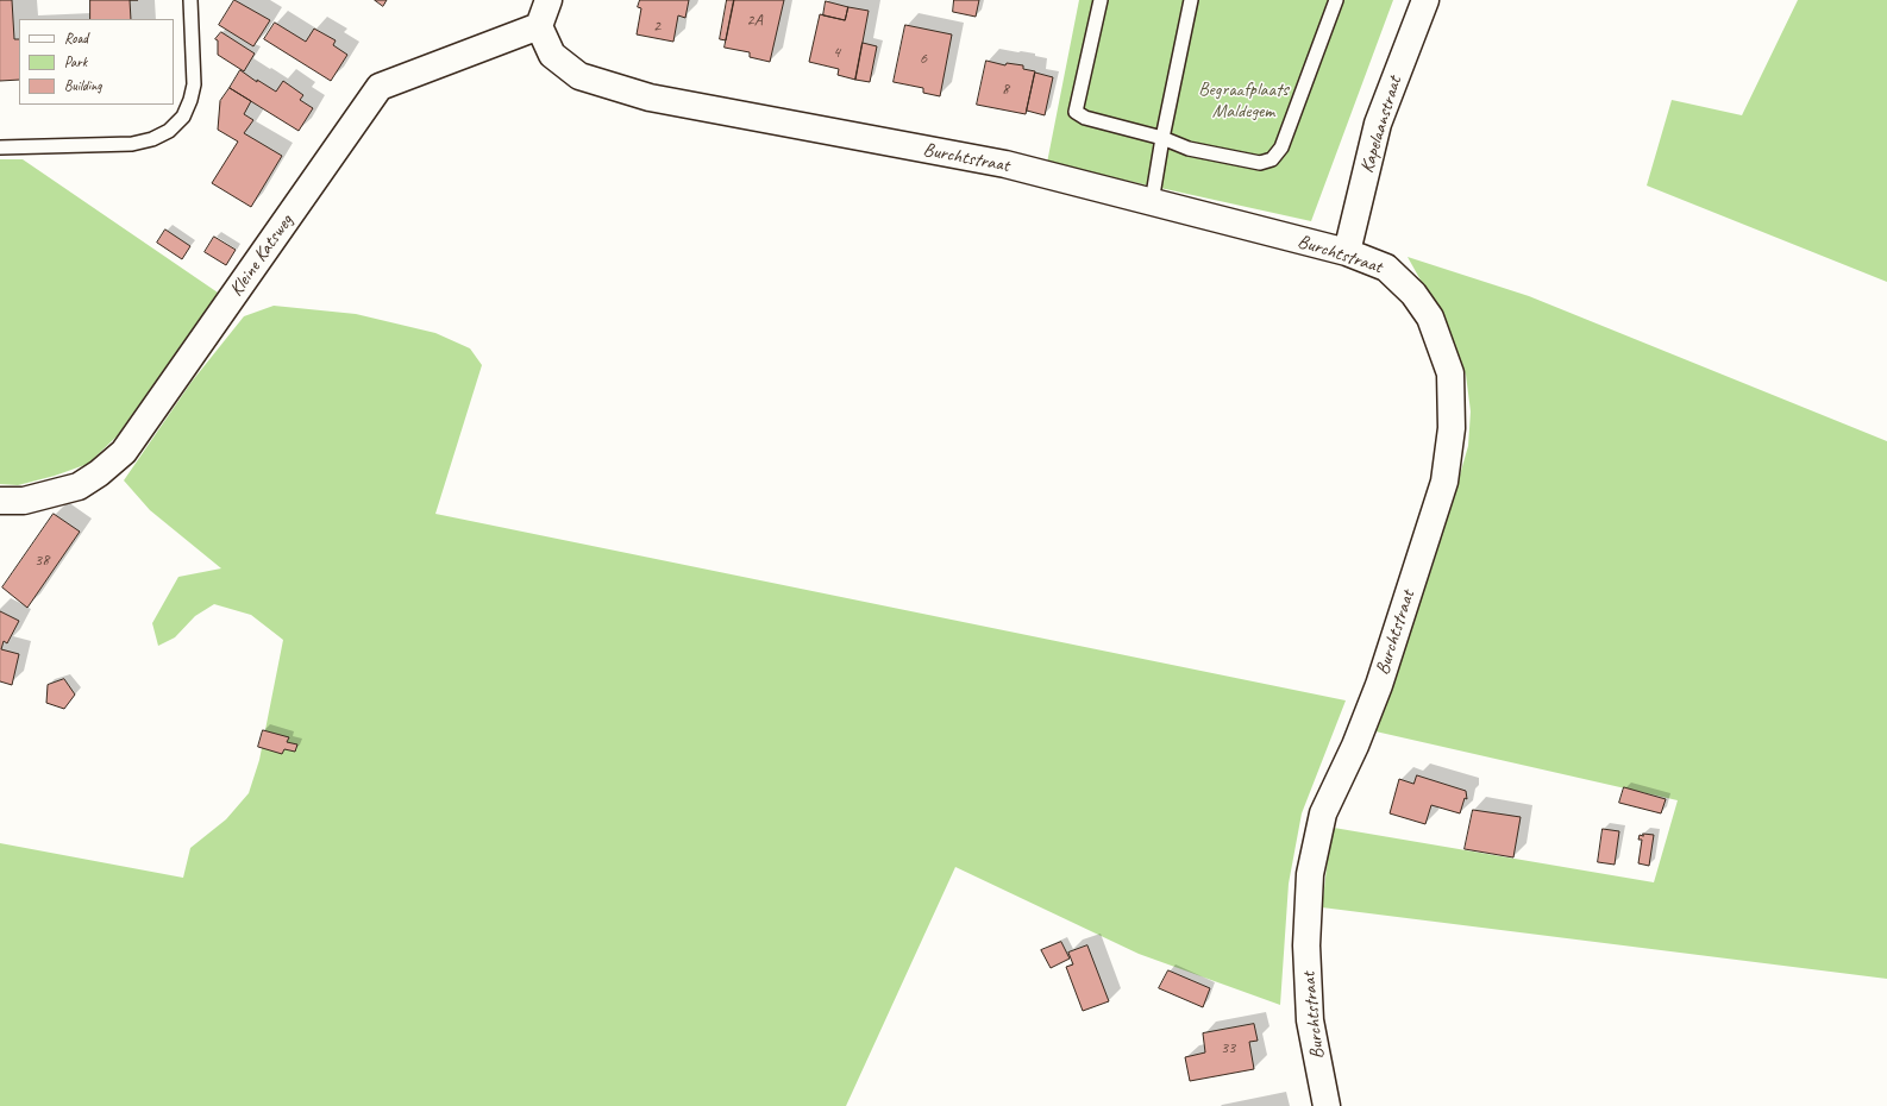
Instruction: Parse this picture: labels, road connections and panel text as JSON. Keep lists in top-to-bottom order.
{
  "streets": {
    "street": ["Kapelaanstraat", "Burchtstraat", "Kleine Katsweg"]
  },
  "crossings": [
    ["Kapelaanstraat", "Burchtstraat"],
    ["Burchtstraat", "Kleine Katsweg"]
  ],
  "parks": ["Begraafplaats Maldegem"],
  "house_numbers": [
    "2A",
    "2",
    "4",
    "6",
    "8",
    "38",
    "33"
  ],
  "legend": ["Road", "Park", "Building"]
}
